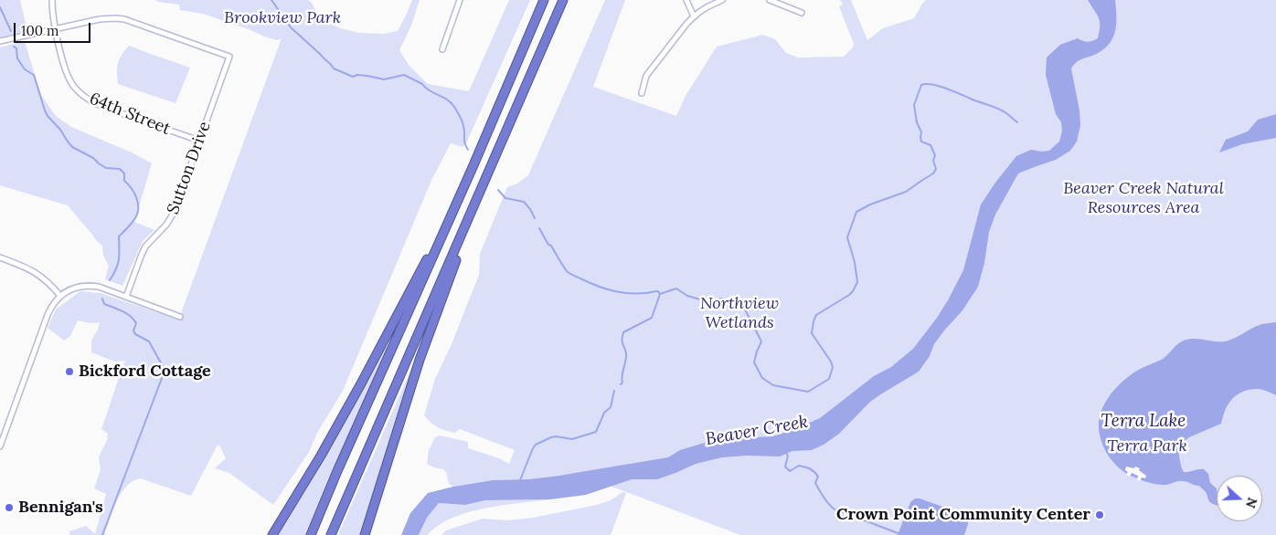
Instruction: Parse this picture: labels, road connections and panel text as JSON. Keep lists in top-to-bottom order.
{
  "streets": {
    "street": ["64th Street", "Sutton Drive"]
  },
  "crossings": [
    ["64th Street", "Sutton Drive"]
  ],
  "water": ["Terra Lake", "Beaver Creek"],
  "parks": [
    "Brookview Park",
    "Beaver Creek Natural Resources Area",
    "Northview Wetlands",
    "Terra Park"
  ],
  "places": ["Bickford Cottage", "Bennigan's", "Crown Point Community Center"],
  "scale_bar": "100 m",
  "north": "right"
}
